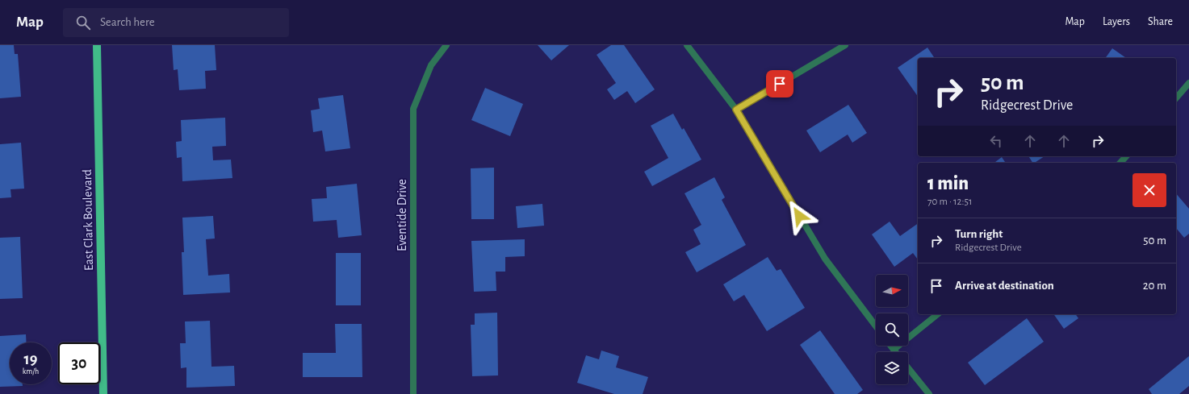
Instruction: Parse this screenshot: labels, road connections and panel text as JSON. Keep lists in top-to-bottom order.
{
  "streets": {
    "main road": ["East Clark Boulevard"],
    "street": ["Eventide Drive"]
  },
  "north": "right",
  "page": {
    "header": "Map",
    "search": "Search here",
    "nav": ["Map", "Layers", "Share"],
    "turn": ["50 m", "Ridgecrest Drive"],
    "heading": ["1 min", "70 m · 12:51"],
    "list": [
      {
        "name": "Turn right",
        "note": "Ridgecrest Drive",
        "value": "50 m"
      },
      {
        "name": "Arrive at destination",
        "value": "20 m"
      }
    ],
    "speed": "19 km/h",
    "limit": "30"
  }
}
